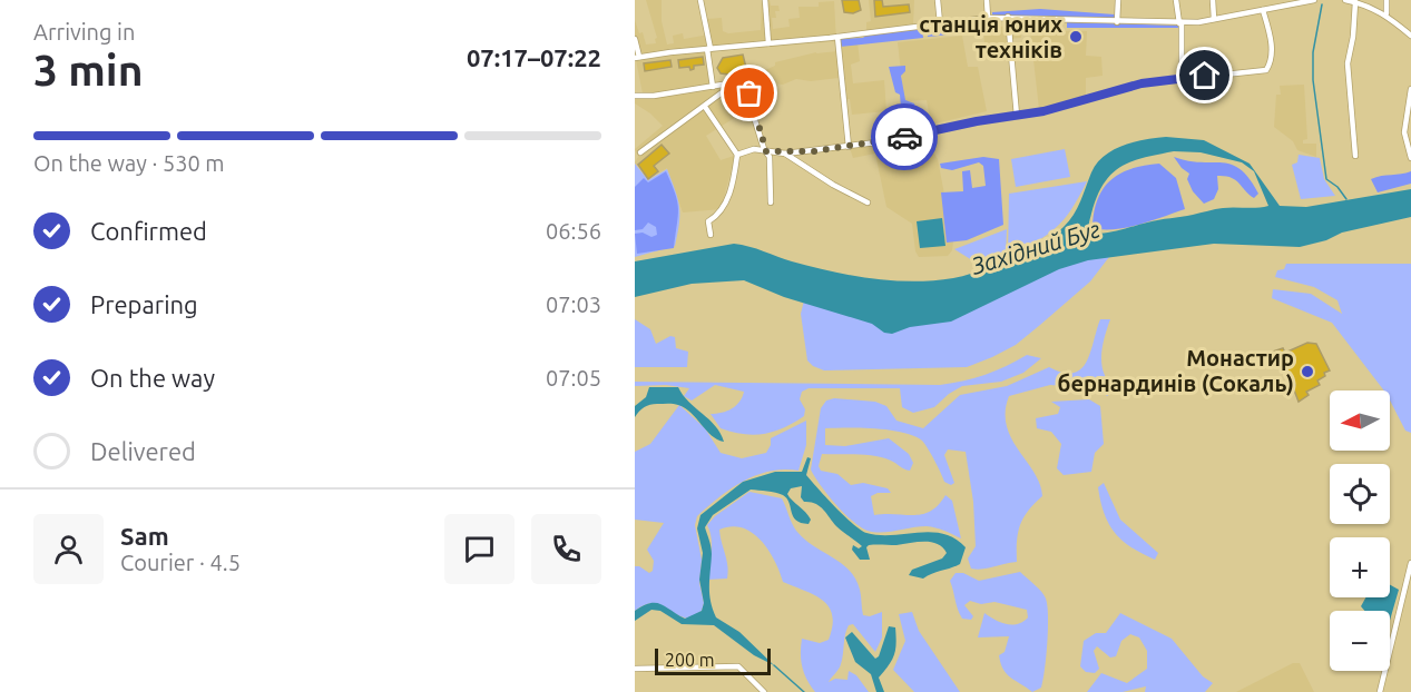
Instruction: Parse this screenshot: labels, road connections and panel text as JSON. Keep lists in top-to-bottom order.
{
  "water": ["Західний Буг"],
  "places": ["станція юних техніків", "Монастир бернардинів (Сокаль)"],
  "scale_bar": "200 m",
  "north": "left",
  "page": {
    "heading": ["3 min", "Arriving in", "07:17–07:22"],
    "panel": ["Sam", "Courier · 4.5"],
    "bar": "On the way · 530 m",
    "list": [
      ["Confirmed", "06:56"],
      ["Preparing", "07:03"],
      ["On the way", "07:05"],
      "Delivered"
    ],
    "map_buttons": ["+", "−"],
    "scale": "200 m"
  }
}
